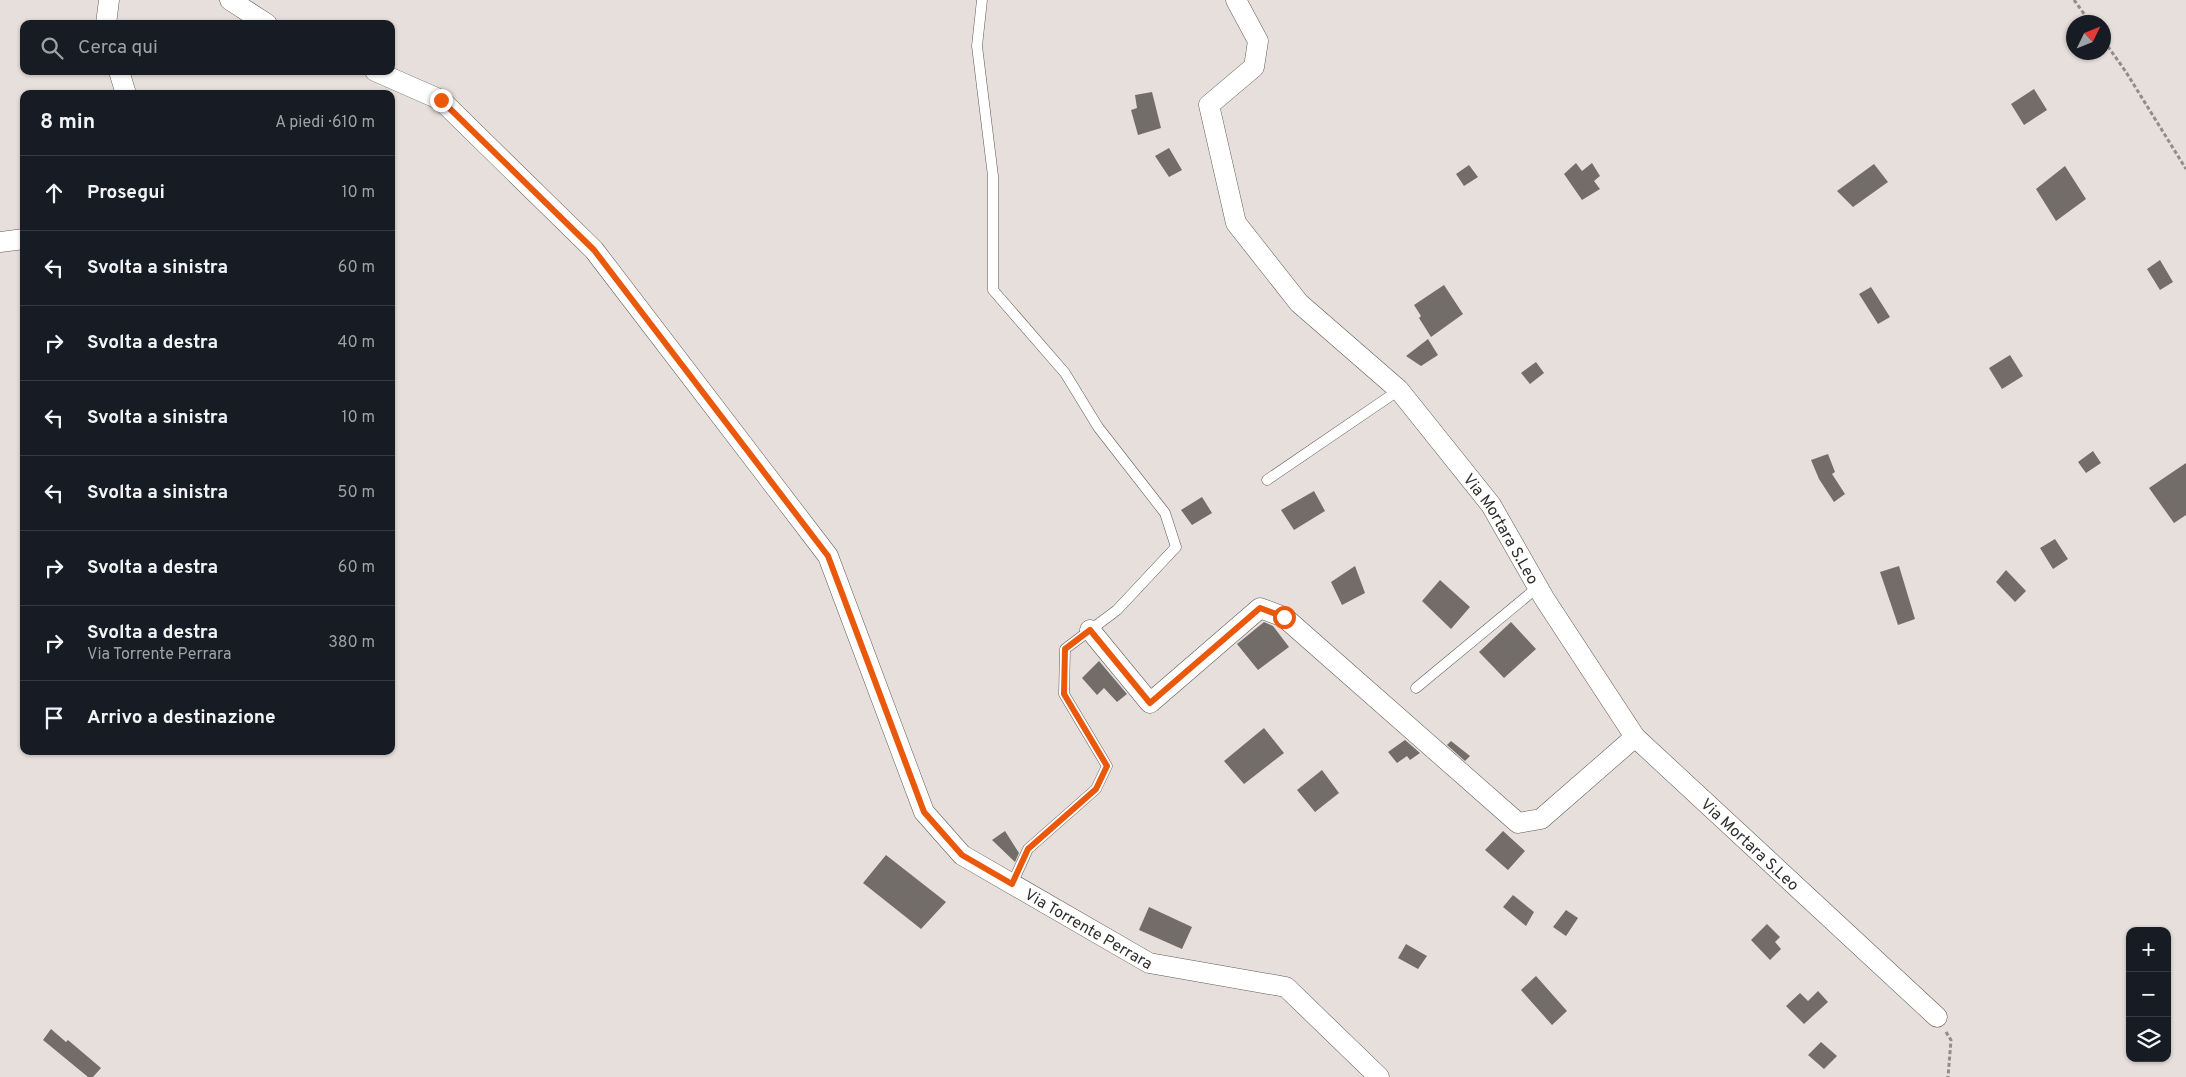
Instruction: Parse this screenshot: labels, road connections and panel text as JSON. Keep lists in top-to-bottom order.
{
  "streets": {
    "street": ["Via Mortara S.Leo", "Via Torrente Perrara"]
  },
  "north": "top right",
  "page": {
    "search": "Cerca qui",
    "heading": ["8 min", "A piedi · 610 m"],
    "list": [
      ["Prosegui", "10 m"],
      ["Svolta a sinistra", "60 m"],
      ["Svolta a destra", "40 m"],
      ["Svolta a sinistra", "10 m"],
      ["Svolta a sinistra", "50 m"],
      ["Svolta a destra", "60 m"],
      ["Svolta a destra", "Via Torrente Perrara", "380 m"],
      "Arrivo a destinazione"
    ],
    "map_buttons": ["+", "−"]
  }
}
